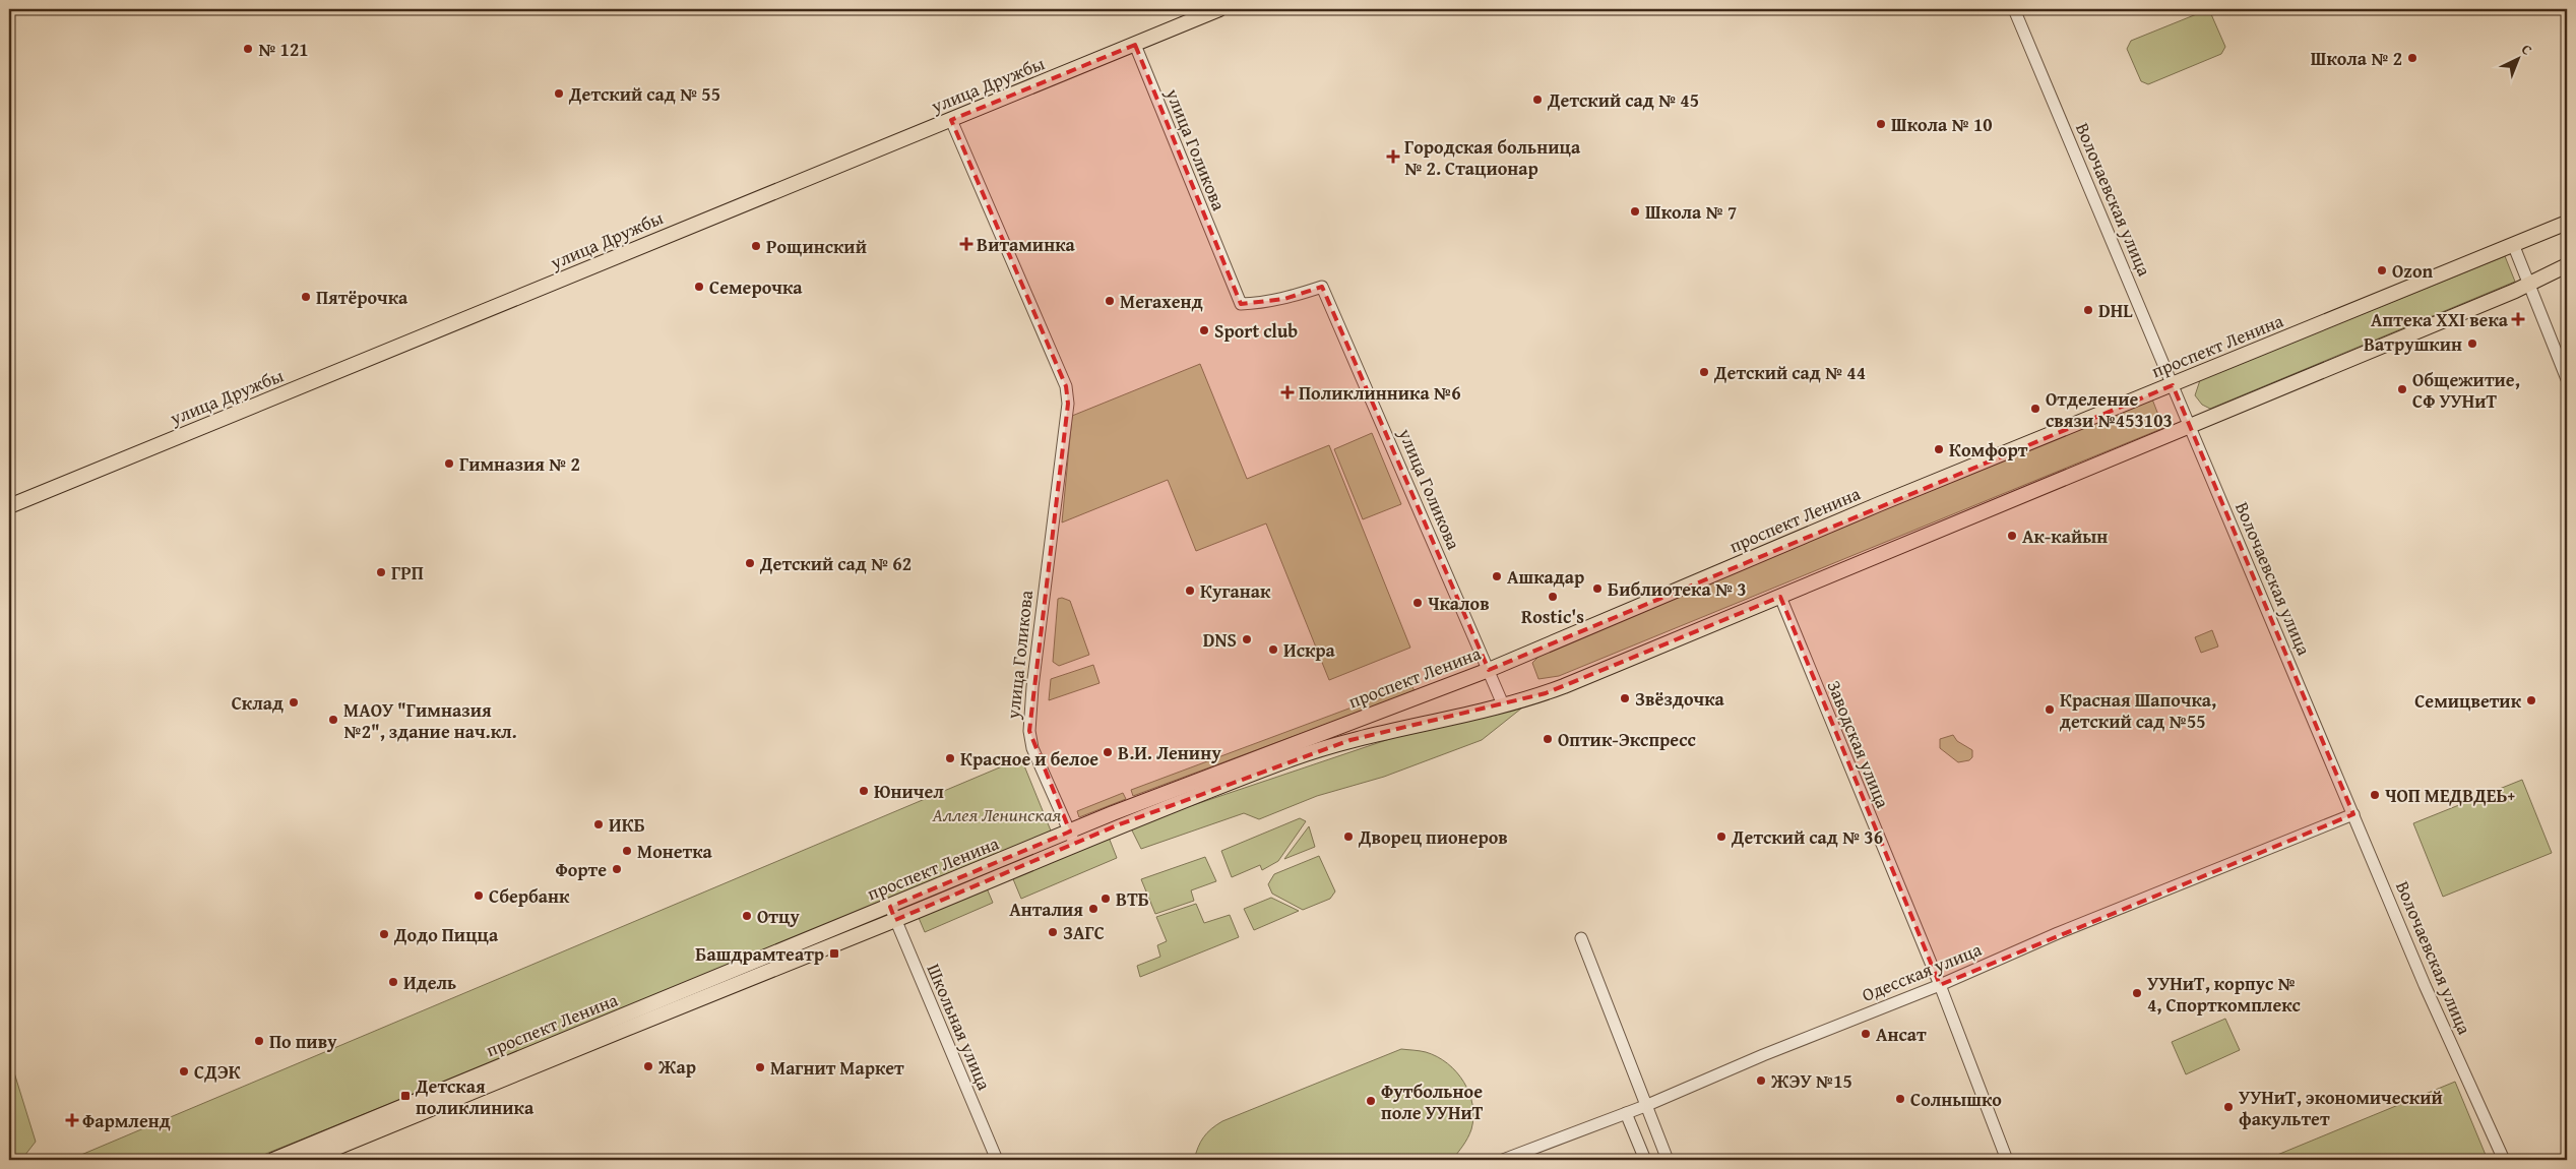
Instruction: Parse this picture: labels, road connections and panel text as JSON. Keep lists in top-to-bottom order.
{
  "streets": {
    "main road": ["улица Дружбы", "проспект Ленина"],
    "street": [
      "улица Голикова",
      "Волочаевская улица",
      "Заводская улица",
      "Одесская улица",
      "Школьная улица"
    ]
  },
  "crossings": [
    ["улица Дружбы", "улица Голикова"],
    ["улица Голикова", "проспект Ленина"],
    ["Волочаевская улица", "проспект Ленина"],
    ["Волочаевская улица", "Одесская улица"],
    ["проспект Ленина", "Заводская улица"],
    ["проспект Ленина", "Школьная улица"],
    ["Заводская улица", "Одесская улица"]
  ],
  "parks": ["Аллея Ленинская"],
  "places": {
    "other": [
      "№ 121",
      "Школа № 2",
      "Детский сад № 55",
      "Детский сад № 45",
      "Школа № 10",
      "Школа № 7",
      "Рощинский",
      "Ozon",
      "Семерочка",
      "Пятёрочка",
      "Мегахенд",
      "DHL",
      "Sport club",
      "Ватрушкин",
      "Детский сад № 44",
      "Общежитие, СФ УУНиТ",
      "Отделение связи №453103",
      "Комфорт",
      "Гимназия № 2",
      "Ак-кайын",
      "Детский сад № 62",
      "ГРП",
      "Ашкадар",
      "Библиотека № 3",
      "Куганак",
      "Rostic's",
      "Чкалов",
      "DNS",
      "Искра",
      "Звёздочка",
      "Семицветик",
      "Склад",
      "Красная Шапочка, детский сад №55",
      "МАОУ \"Гимназия №2\", здание нач.кл.",
      "Оптик-Экспресс",
      "В.И. Ленину",
      "Красное и белое",
      "Юничел",
      "ЧОП МЕДВДЕЬ+",
      "ИКБ",
      "Дворец пионеров",
      "Детский сад № 36",
      "Монетка",
      "Форте",
      "Сбербанк",
      "ВТБ",
      "Анталия",
      "Отцу",
      "ЗАГС",
      "Додо Пицца",
      "Идель",
      "УУНиТ, корпус № 4, Спорткомплекс",
      "Ансат",
      "По пиву",
      "Жар",
      "Магнит Маркет",
      "СДЭК",
      "ЖЭУ №15",
      "Солнышко",
      "Футбольное поле УУНиТ",
      "УУНиТ, экономический факультет"
    ],
    "health": [
      "Городская больница № 2. Стационар",
      "Витаминка",
      "Аптека ХХI века",
      "Поликлинника №6",
      "Фармленд"
    ],
    "transit": ["Башдрамтеатр", "Детская поликлиника"]
  },
  "north": "top right"
}
